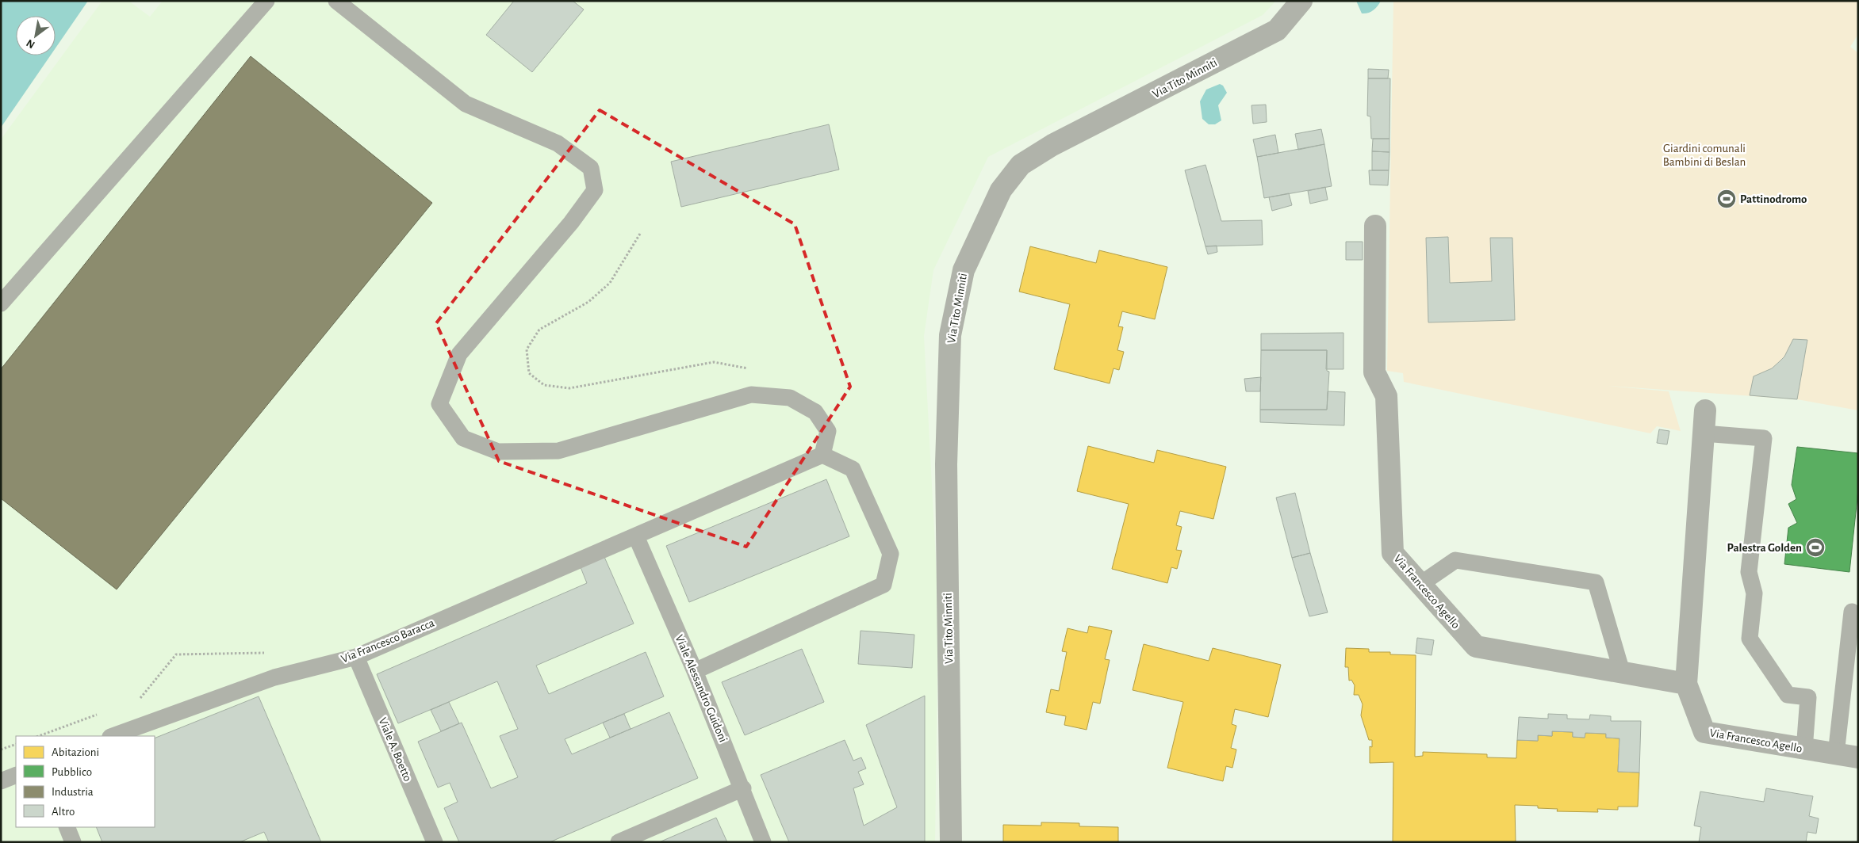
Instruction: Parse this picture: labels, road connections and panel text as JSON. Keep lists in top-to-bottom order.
{
  "streets": {
    "street": ["Via Tito Minniti", "Via Francesco Agello"],
    "lane": ["Via Francesco Baracca", "Viale Alessandro Guidoni", "Viale A. Boetto"]
  },
  "crossings": [
    ["Via Francesco Baracca", "Viale Alessandro Guidoni"],
    ["Via Francesco Baracca", "Viale A. Boetto"]
  ],
  "parks": ["Giardini comunali Bambini di Beslan"],
  "places": {
    "sports": ["Pattinodromo", "Palestra Golden"]
  },
  "legend": [
    "Abitazioni",
    "Pubblico",
    "Industria",
    "Altro"
  ],
  "north": "bottom left"
}
